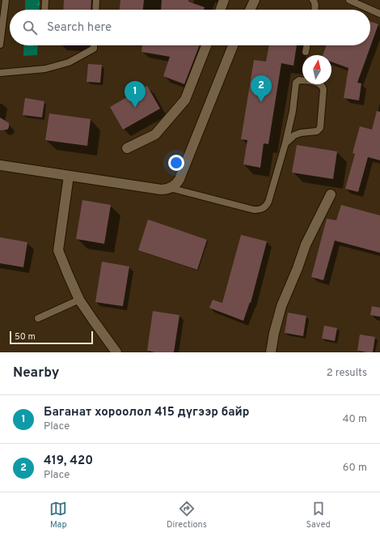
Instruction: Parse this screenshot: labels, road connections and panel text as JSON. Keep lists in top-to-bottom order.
{
  "scale_bar": "50 m",
  "north": "top",
  "page": {
    "search": "Search here",
    "pins": ["2", "1"],
    "scale": "50 m",
    "heading": ["Nearby", "2 results"],
    "list": [
      {
        "mark": "1",
        "name": "Баганат хороолол 415 дүгээр байр",
        "note": "Place",
        "value": "40 m"
      },
      {
        "mark": "2",
        "name": "419, 420",
        "note": "Place",
        "value": "60 m"
      }
    ],
    "nav": ["Map", "Directions", "Saved"]
  }
}
